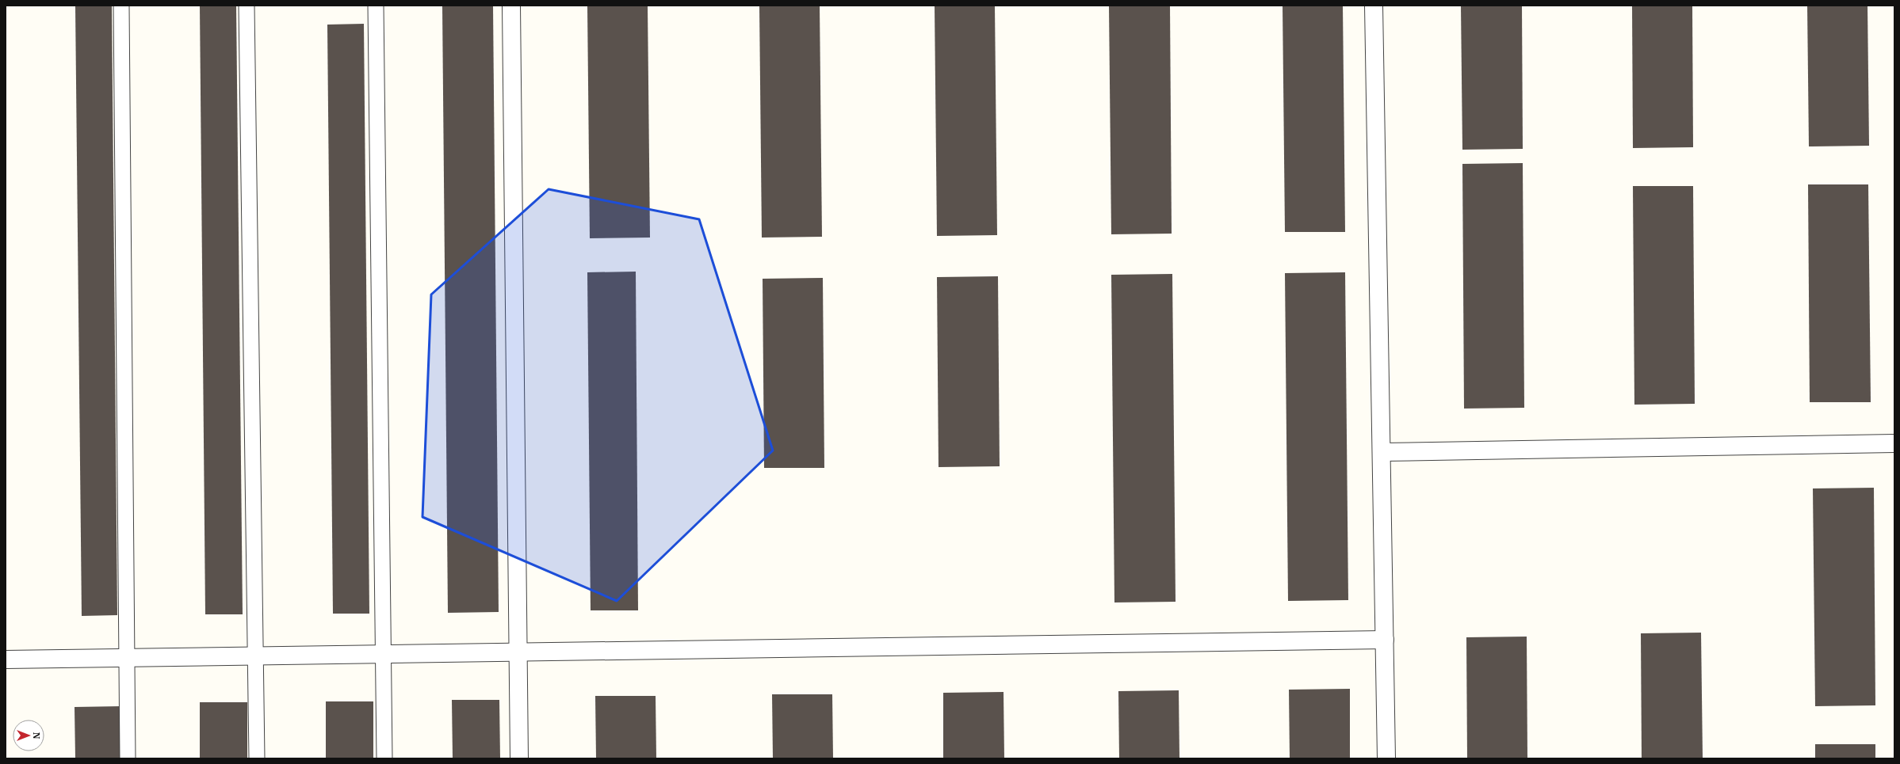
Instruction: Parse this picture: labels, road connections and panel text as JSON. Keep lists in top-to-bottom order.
{
  "north": "right"
}
